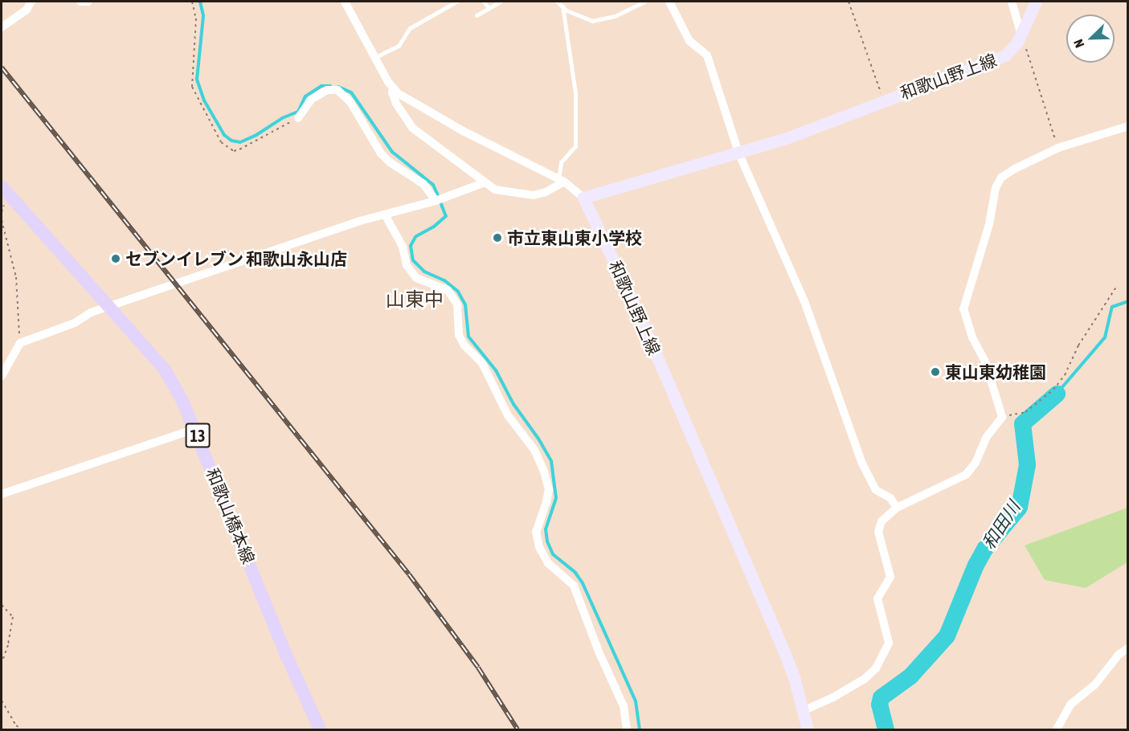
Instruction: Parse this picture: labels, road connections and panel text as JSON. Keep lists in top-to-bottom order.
{
  "streets": {
    "main road": ["和歌山野上線", "13", "和歌山橋本線"]
  },
  "districts": ["山東中"],
  "water": ["和田川"],
  "places": ["市立東山東小学校", "セブンイレブン 和歌山永山店", "東山東幼稚園"],
  "north": "bottom left"
}
